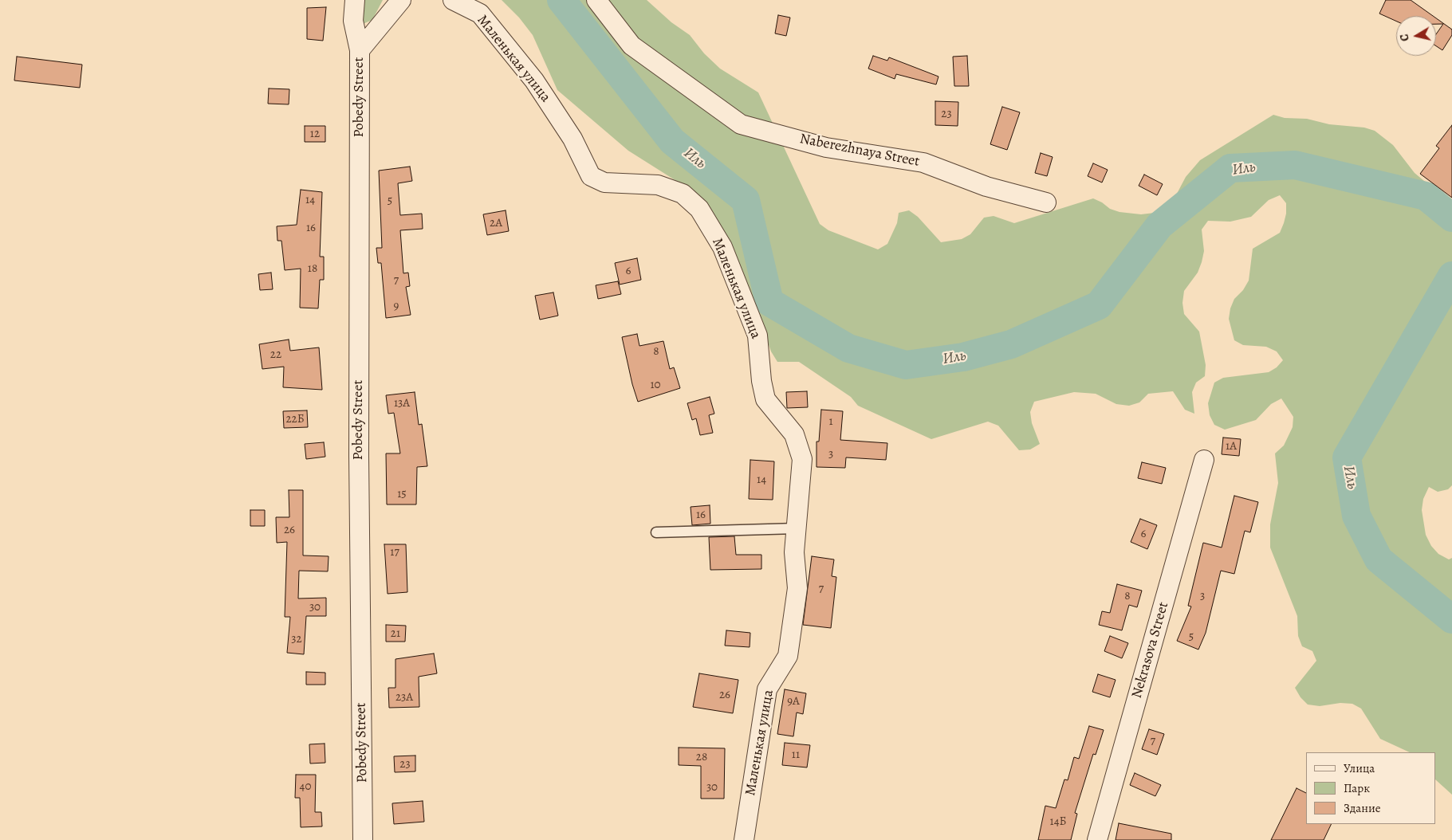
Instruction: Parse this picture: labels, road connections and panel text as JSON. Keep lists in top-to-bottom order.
{
  "streets": {
    "street": [
      "Маленькая улица",
      "Pobedy Street",
      "Naberezhnaya Street",
      "Nekrasova Street"
    ]
  },
  "water": ["Иль"],
  "house_numbers": [
    "23",
    "12",
    "14",
    "5",
    "2А",
    "16",
    "18",
    "6",
    "7",
    "9",
    "8",
    "22",
    "10",
    "13А",
    "22Б",
    "1",
    "1А",
    "3",
    "14",
    "15",
    "16",
    "26",
    "6",
    "17",
    "7",
    "8",
    "3",
    "30",
    "21",
    "5",
    "32",
    "26",
    "23А",
    "9А",
    "7",
    "11",
    "28",
    "23",
    "40",
    "30",
    "14Б"
  ],
  "legend": ["Улица", "Парк", "Здание"],
  "north": "left"
}
